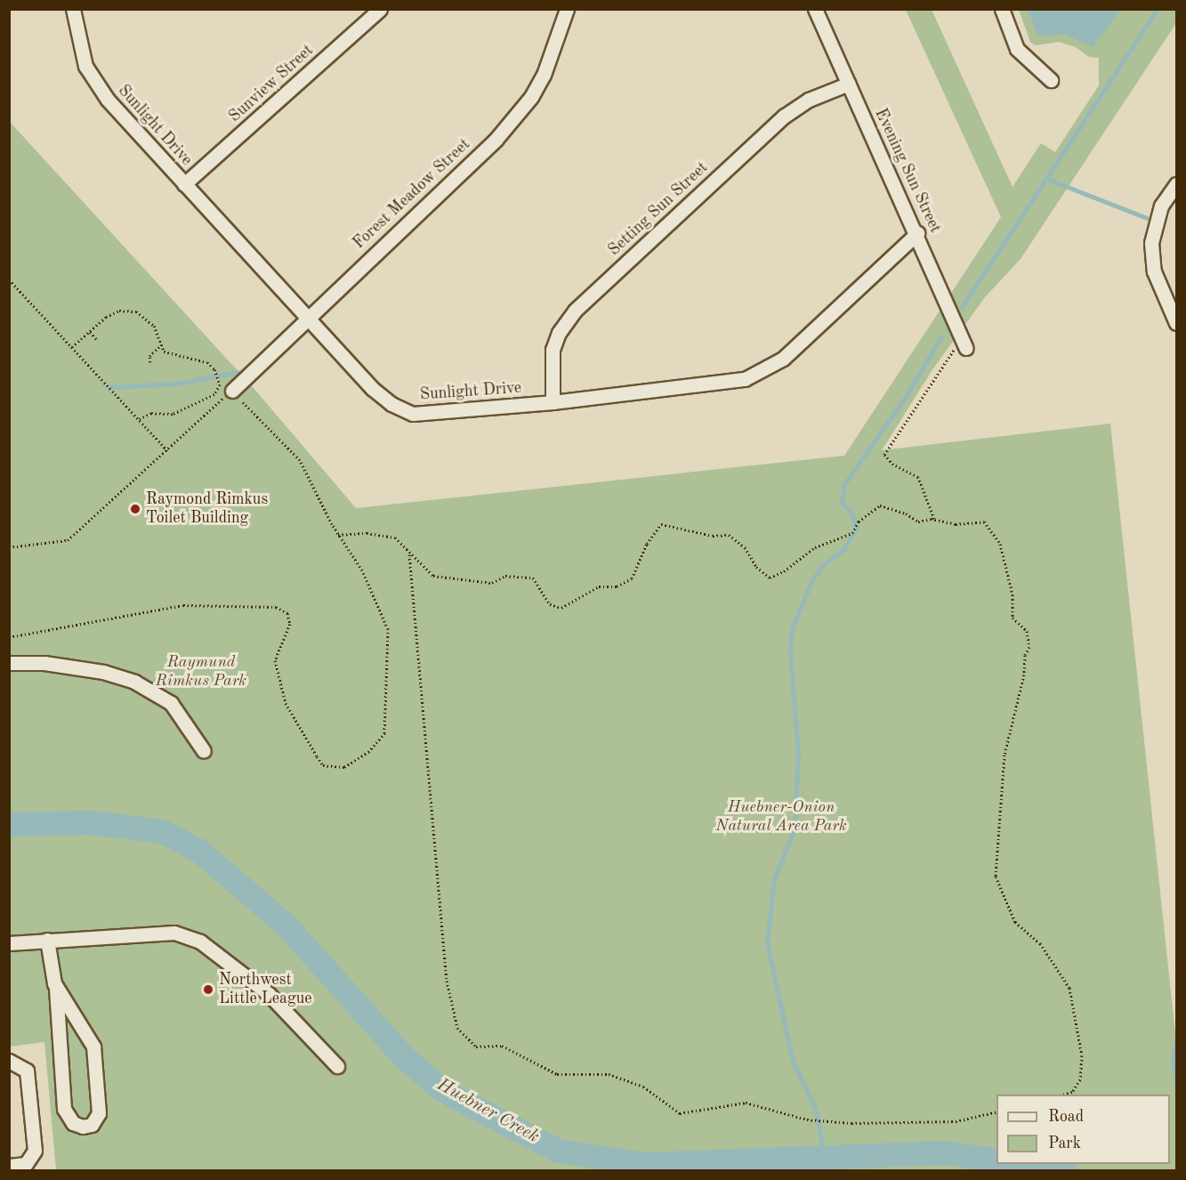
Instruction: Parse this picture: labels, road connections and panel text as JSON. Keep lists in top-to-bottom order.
{
  "streets": {
    "street": [
      "Sunview Street",
      "Sunlight Drive",
      "Evening Sun Street",
      "Forest Meadow Street",
      "Setting Sun Street"
    ]
  },
  "crossings": [
    ["Sunview Street", "Sunlight Drive"],
    ["Sunlight Drive", "Evening Sun Street"],
    ["Sunlight Drive", "Forest Meadow Street"],
    ["Sunlight Drive", "Setting Sun Street"],
    ["Evening Sun Street", "Setting Sun Street"]
  ],
  "water": ["Huebner Creek"],
  "parks": ["Raymund Rimkus Park", "Huebner-Onion Natural Area Park"],
  "places": ["Raymond Rimkus Toilet Building", "Northwest Little League"],
  "legend": ["Road", "Park"]
}
